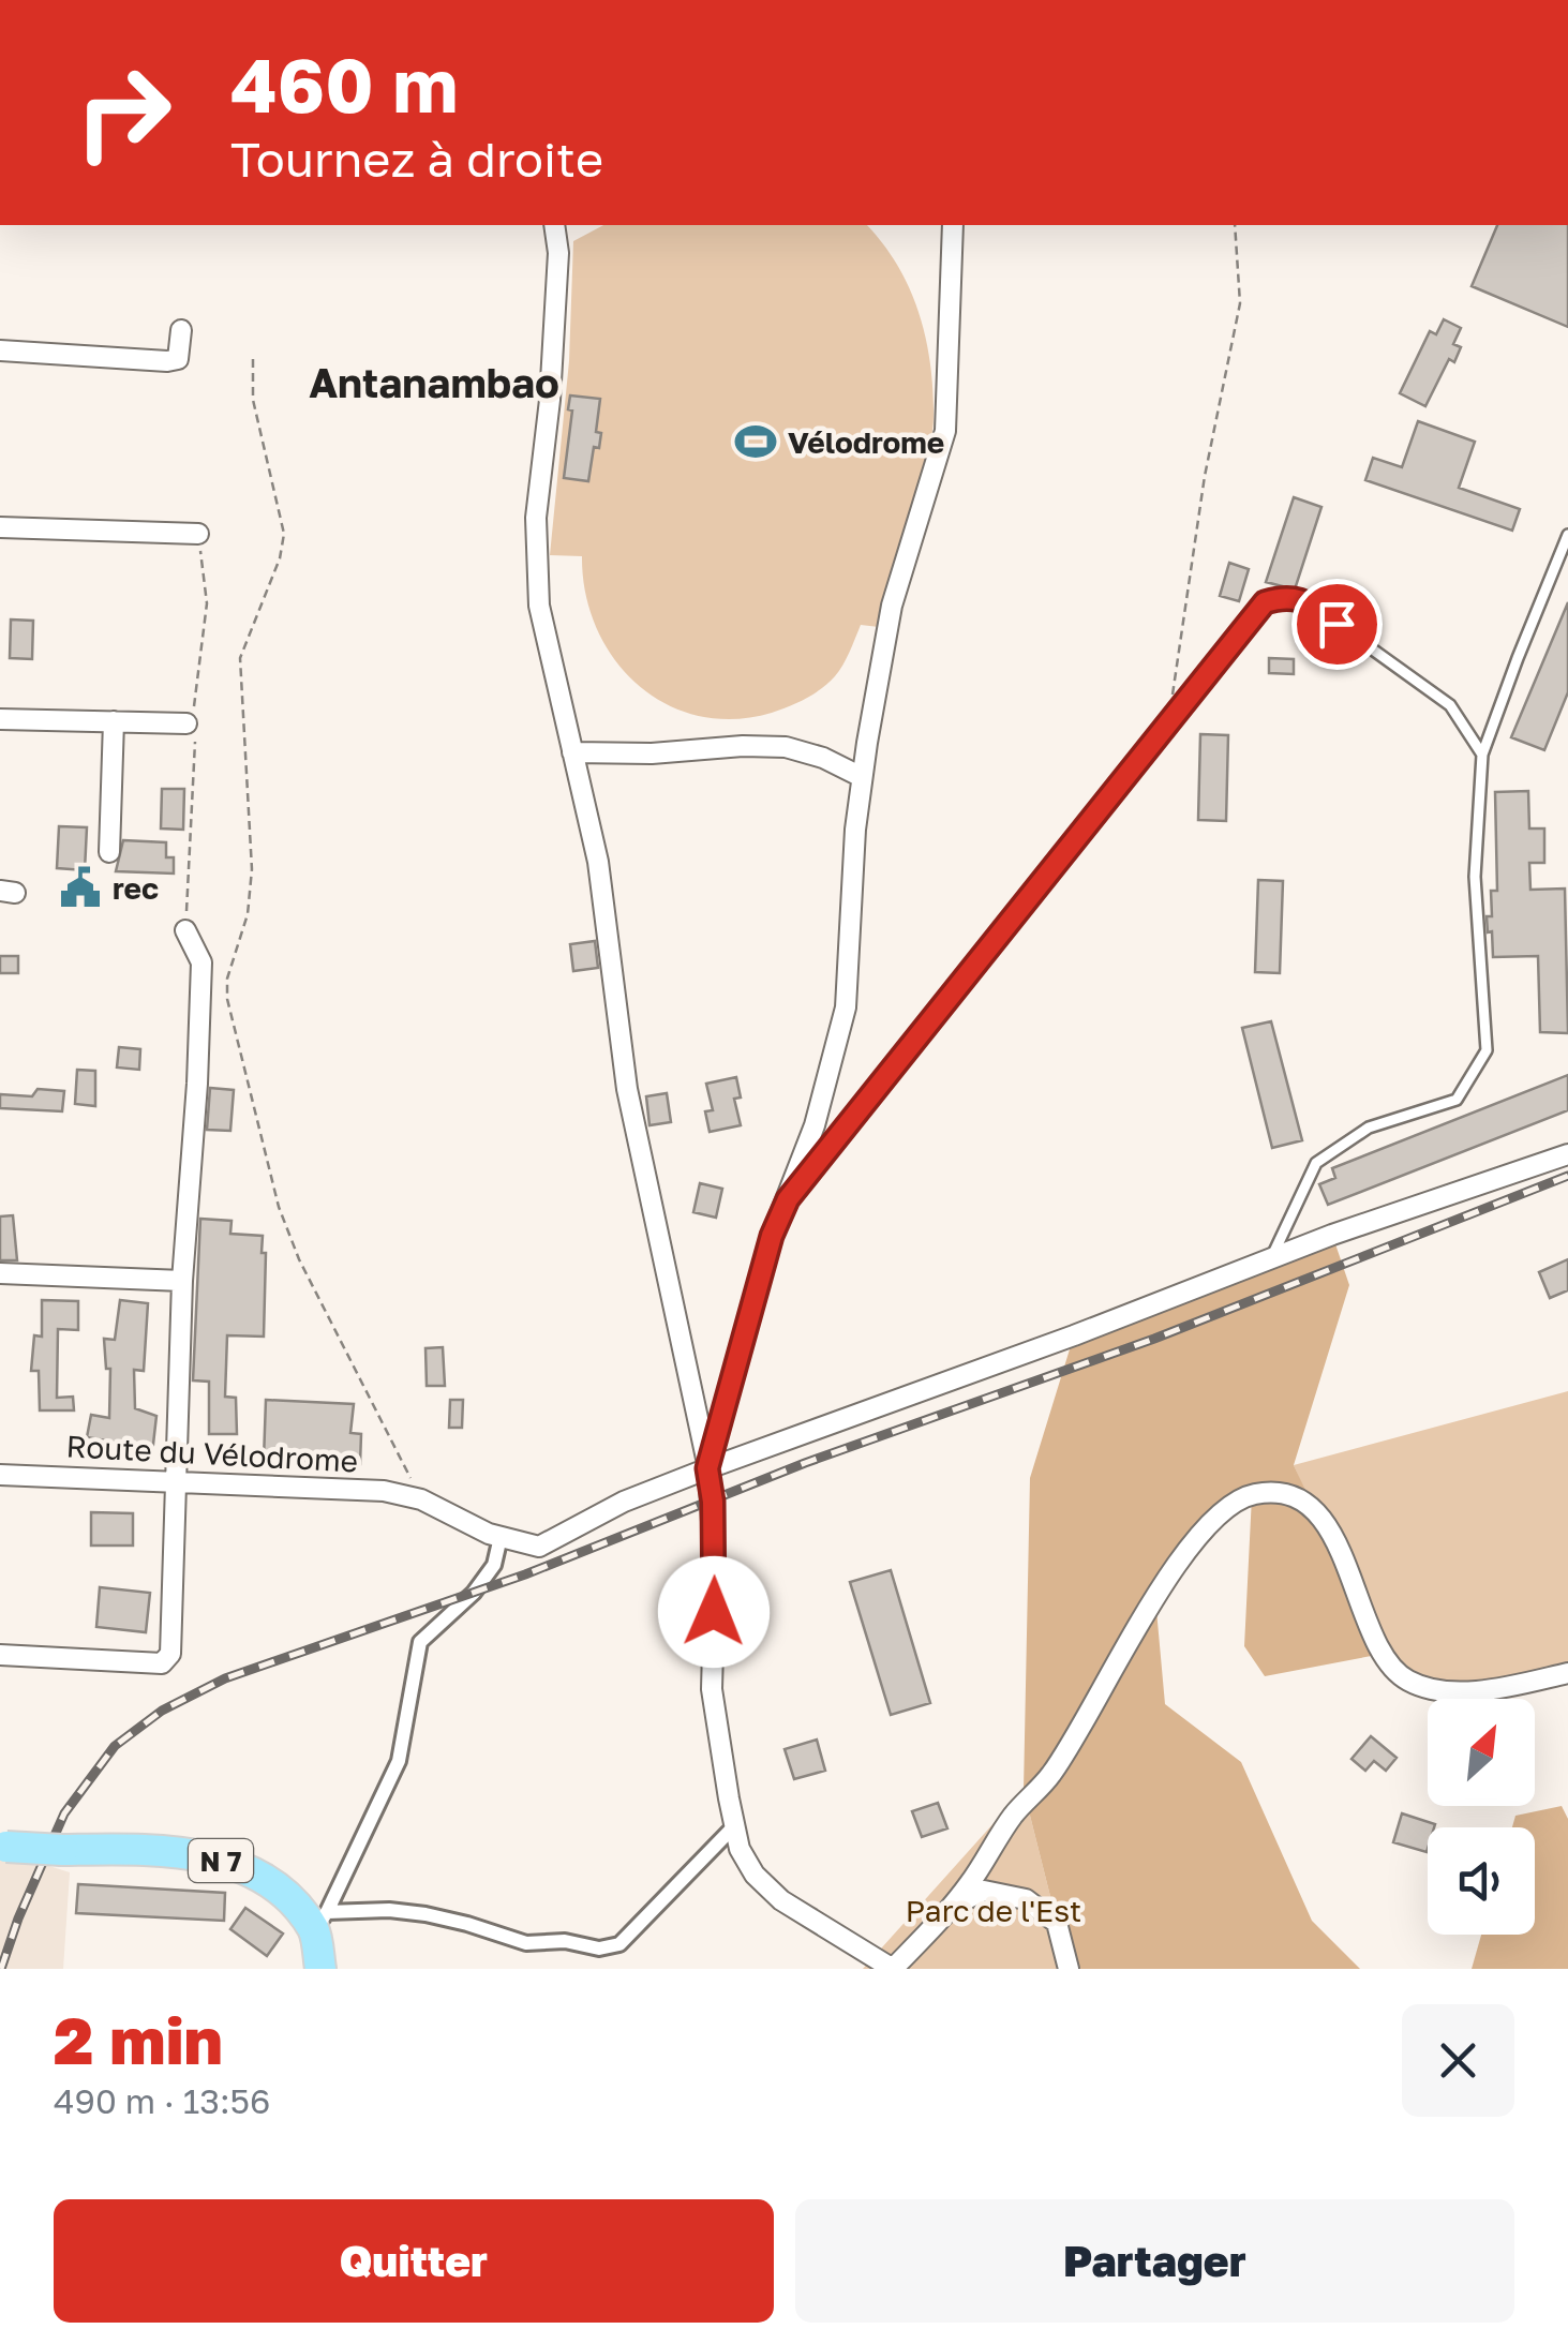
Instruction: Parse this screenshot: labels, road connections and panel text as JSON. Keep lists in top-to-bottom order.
{
  "streets": {
    "main road": ["N 7"],
    "street": ["Route du Vélodrome"]
  },
  "districts": ["Antanambao"],
  "parks": ["Parc de l'Est"],
  "places": {
    "sports": ["Vélodrome"],
    "public building": ["rec"]
  },
  "north": "top right",
  "page": {
    "turn": ["460 m", "Tournez à droite"],
    "heading": ["2 min", "490 m · 13:56"],
    "buttons": ["Quitter", "Partager"]
  }
}
